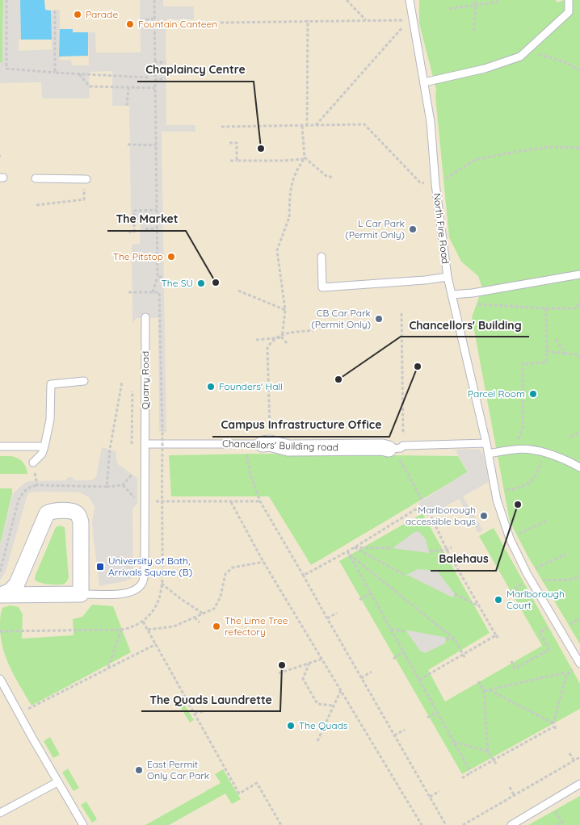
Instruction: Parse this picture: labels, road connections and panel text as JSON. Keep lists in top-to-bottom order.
{
  "streets": {
    "street": ["Chancellors' Building road"],
    "lane": ["North Fire Road", "Quarry Road"]
  },
  "crossings": [
    ["North Fire Road", "Chancellors' Building road"],
    ["Quarry Road", "Chancellors' Building road"]
  ],
  "places": {
    "other": [
      "Parade",
      "Fountain Canteen",
      "Chaplaincy Centre",
      "L Car Park (Permit Only)",
      "The Pitstop",
      "The Market",
      "The SU",
      "CB Car Park (Permit Only)",
      "Campus Infrastructure Office",
      "Chancellors' Building",
      "Founders' Hall",
      "Parcel Room",
      "Balehaus",
      "Marlborough accessible bays",
      "Marlborough Court",
      "The Lime Tree refectory",
      "The Quads Laundrette",
      "The Quads",
      "East Permit Only Car Park"
    ],
    "transit": ["University of Bath, Arrivals Square (B)"]
  }
}
